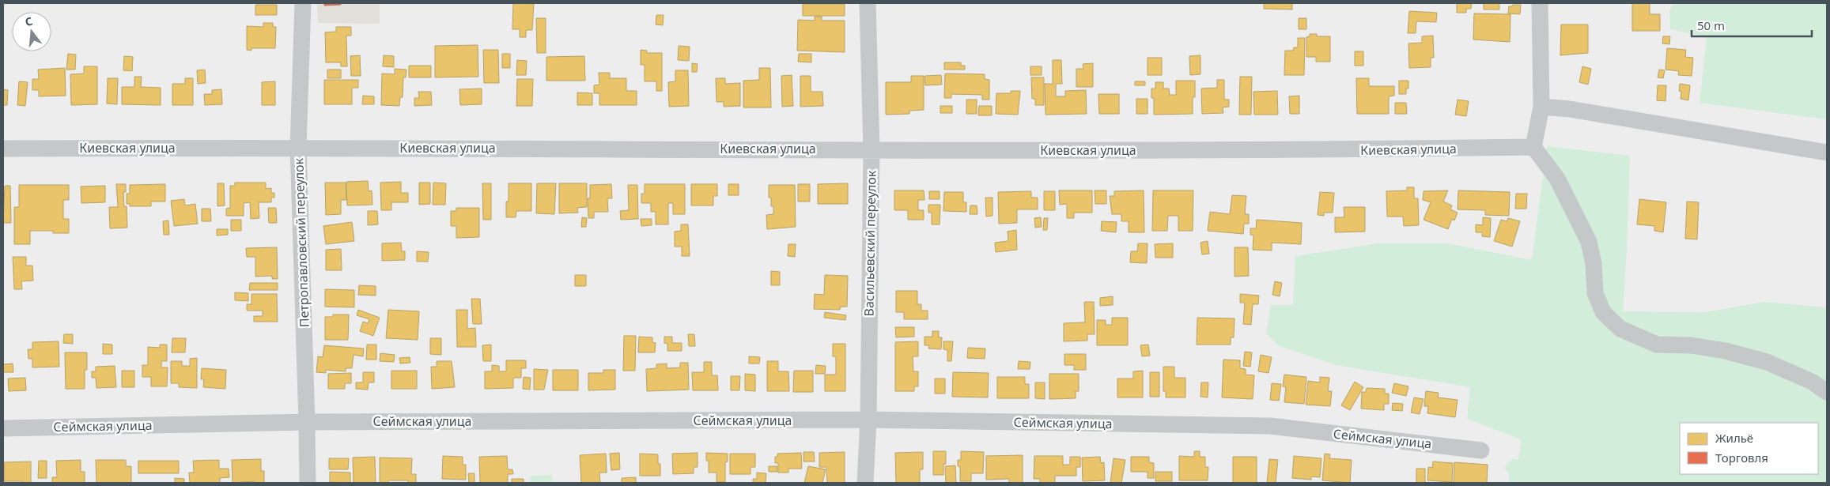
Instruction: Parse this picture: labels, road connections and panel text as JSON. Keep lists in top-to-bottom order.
{
  "streets": {
    "street": [
      "Киевская улица",
      "Петропавловский переулок",
      "Васильевский переулок",
      "Сеймская улица"
    ]
  },
  "crossings": [
    ["Киевская улица", "Петропавловский переулок"],
    ["Киевская улица", "Васильевский переулок"],
    ["Петропавловский переулок", "Сеймская улица"],
    ["Васильевский переулок", "Сеймская улица"]
  ],
  "legend": ["Жильё", "Торговля"],
  "scale_bar": "50 m",
  "north": "top"
}
